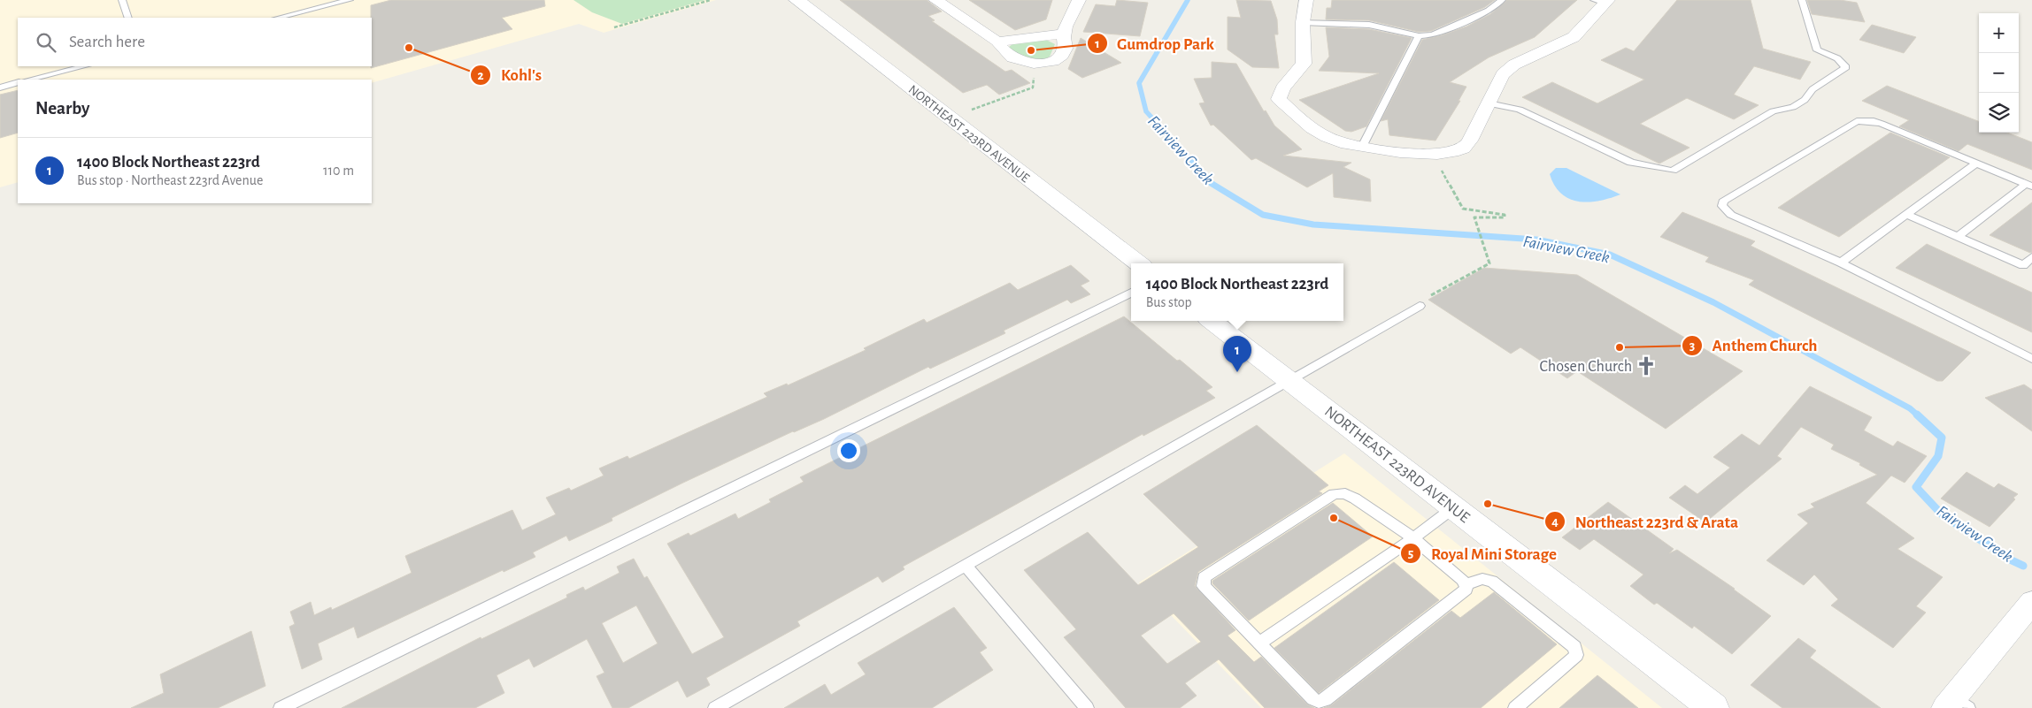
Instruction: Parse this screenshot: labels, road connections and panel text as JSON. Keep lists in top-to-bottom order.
{
  "streets": {
    "main road": ["NORTHEAST 223RD AVENUE"]
  },
  "water": ["Fairview Creek"],
  "places": {
    "other": [
      "Kohl's",
      "Gumdrop Park",
      "Anthem Church",
      "Northeast 223rd & Arata",
      "Royal Mini Storage"
    ],
    "church": ["Chosen Church"]
  },
  "page": {
    "map_buttons": ["+", "−"],
    "search": "Search here",
    "heading": "Nearby",
    "list": [
      {
        "mark": "1",
        "name": "1400 Block Northeast 223rd",
        "note": "Bus stop · Northeast 223rd Avenue",
        "value": "110 m"
      }
    ],
    "popup": ["1400 Block Northeast 223rd", "Bus stop"],
    "pins": "1"
  }
}
